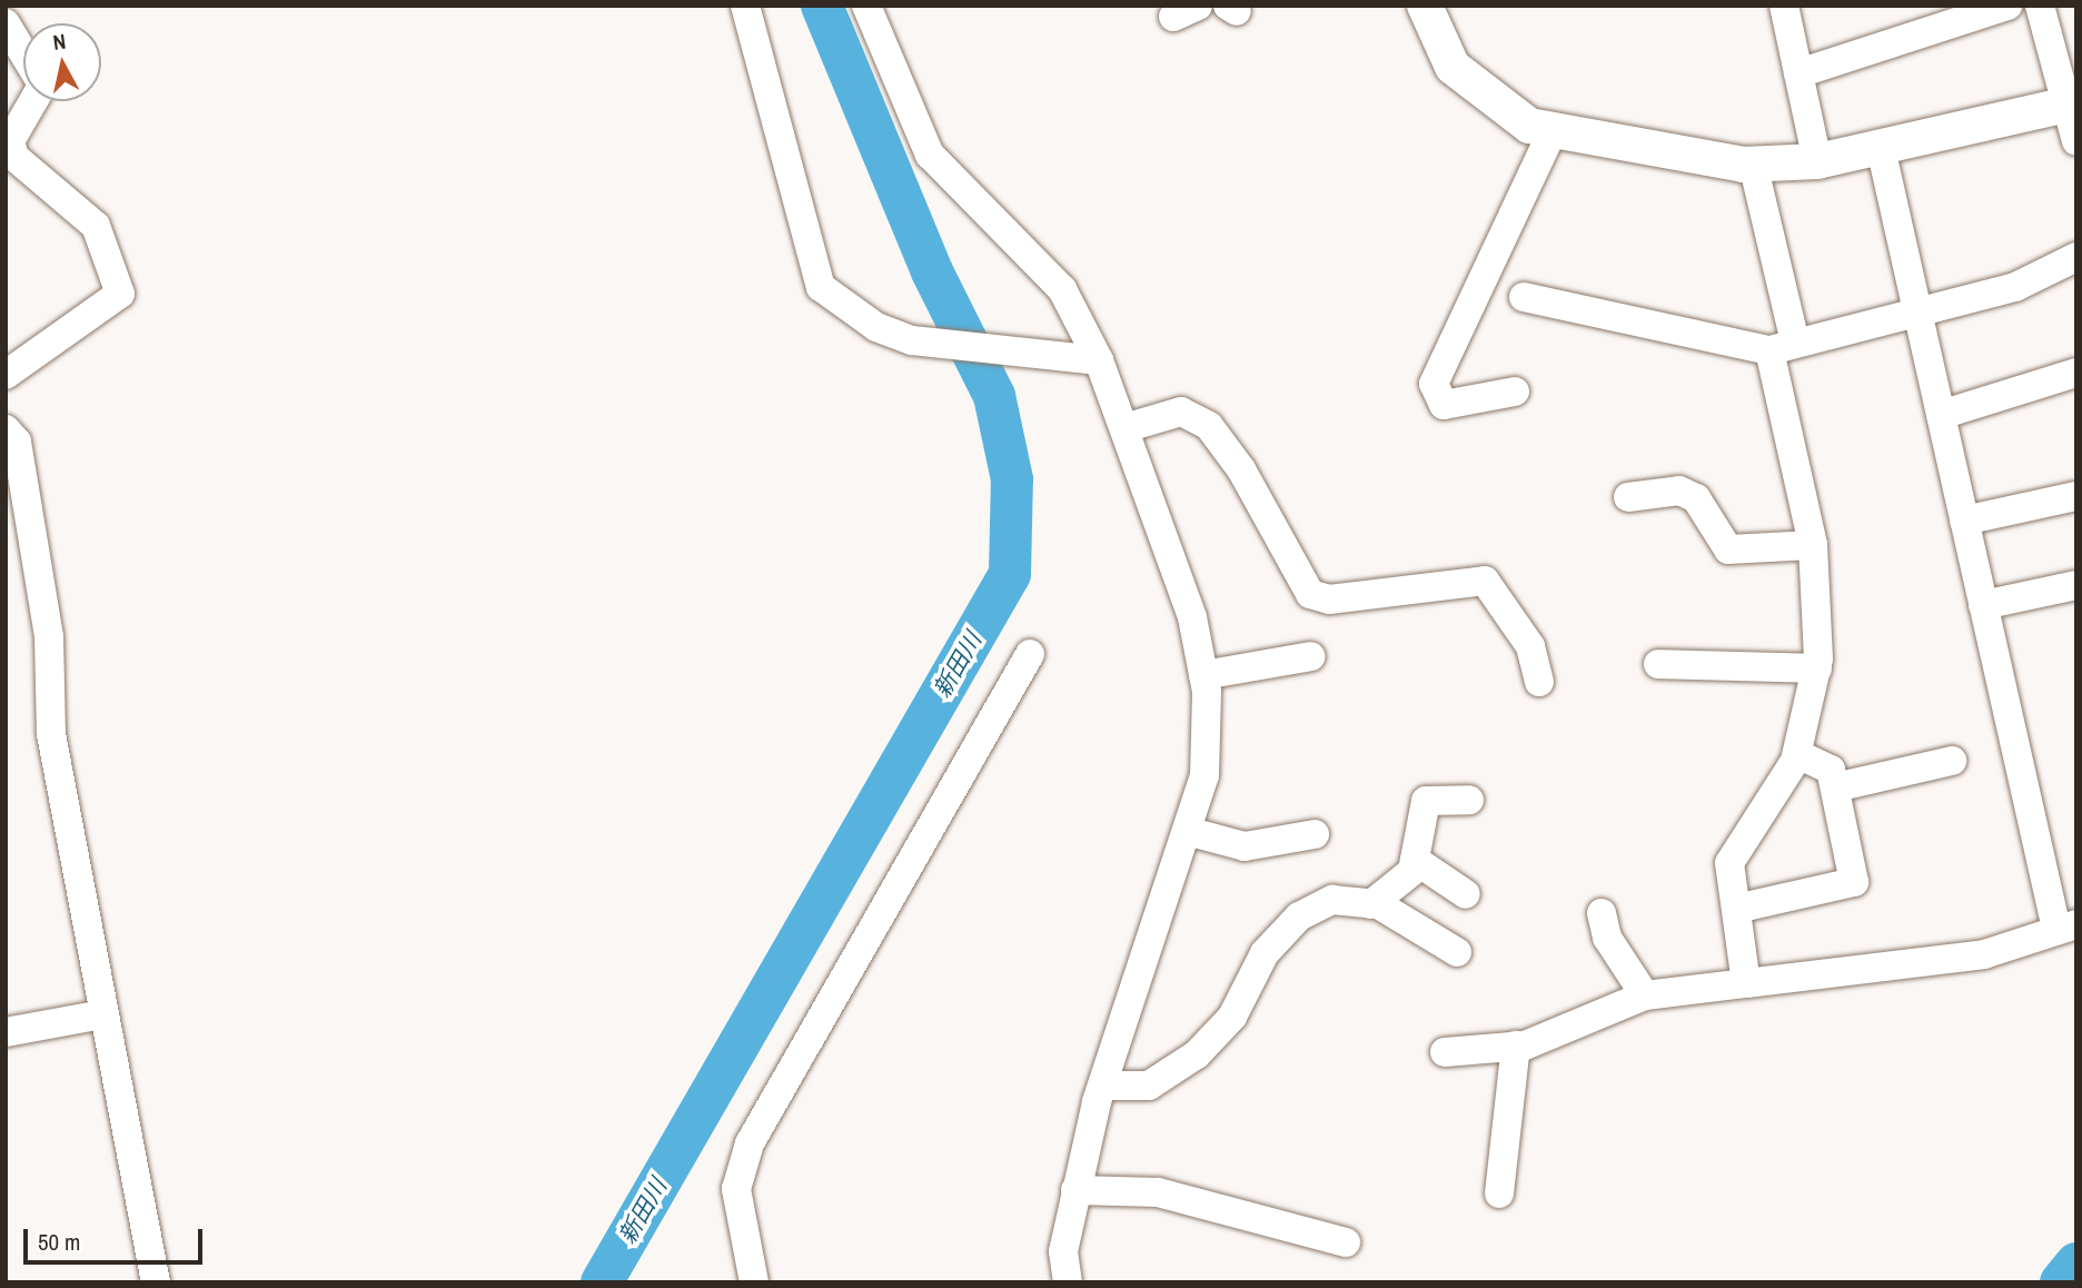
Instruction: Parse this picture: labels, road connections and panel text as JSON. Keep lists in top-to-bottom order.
{
  "water": ["新田川"],
  "scale_bar": "50 m",
  "north": "top"
}
